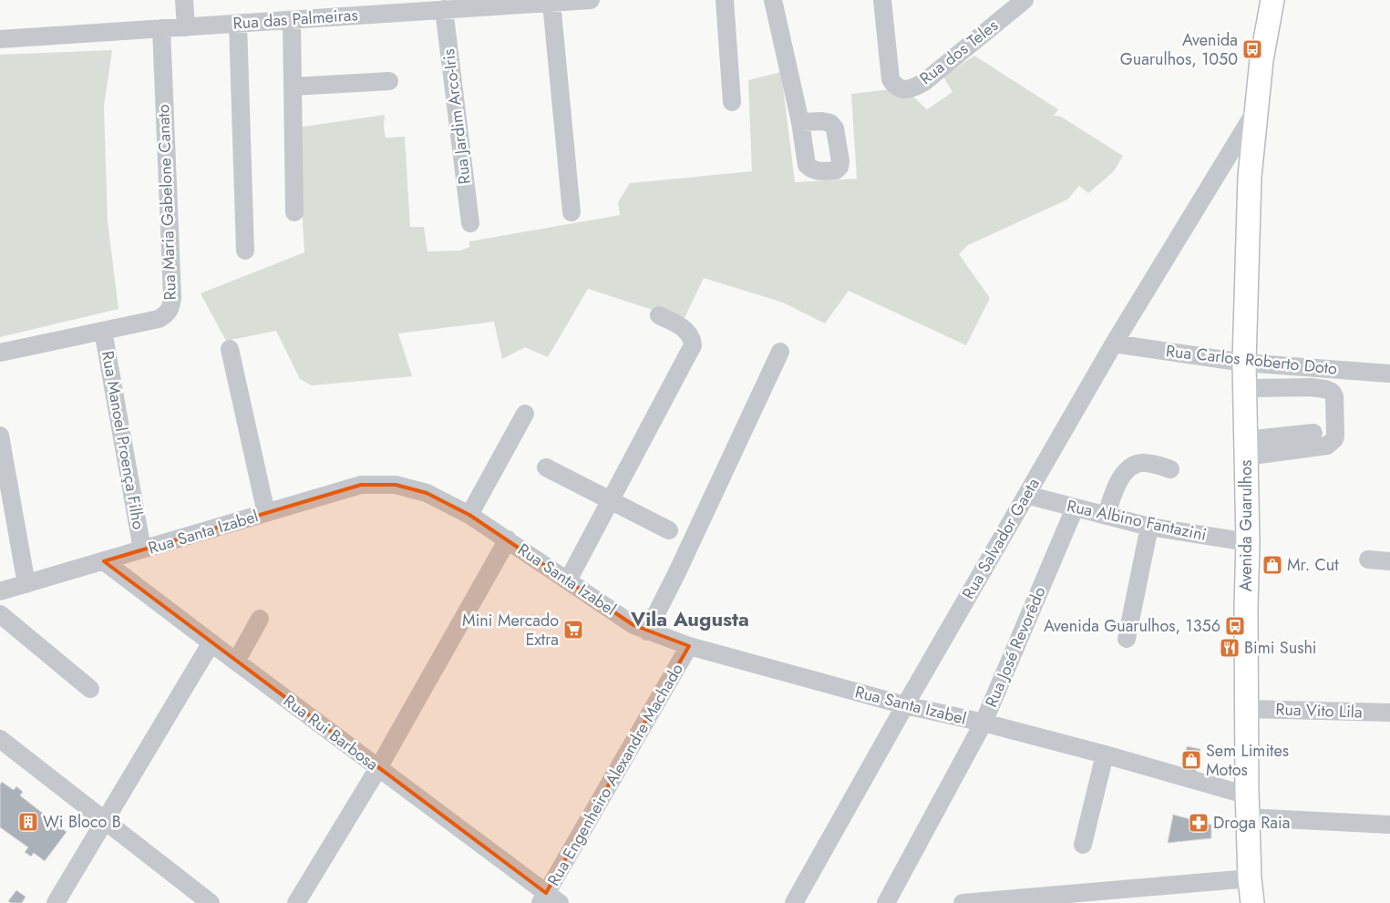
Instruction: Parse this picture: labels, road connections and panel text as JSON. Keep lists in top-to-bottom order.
{
  "streets": {
    "main road": ["Avenida Guarulhos"],
    "street": [
      "Rua das Palmeiras",
      "Rua dos Teles",
      "Rua Jardim Arco-Iris",
      "Rua Maria Gabelone Canato",
      "Rua Carlos Roberto Doto",
      "Rua Manoel Proença Filho",
      "Rua Albino Fantazini",
      "Rua Santa Izabel",
      "Rua Salvador Gaeta",
      "Rua José Revorêdo",
      "Rua Vito Lila",
      "Rua Rui Barbosa",
      "Rua Engenheiro Alexandre Machado"
    ]
  },
  "crossings": [
    ["Rua das Palmeiras", "Rua Jardim Arco-Iris"],
    ["Rua das Palmeiras", "Rua Maria Gabelone Canato"],
    ["Rua Maria Gabelone Canato", "Rua Manoel Proença Filho"],
    ["Rua Carlos Roberto Doto", "Avenida Guarulhos"],
    ["Rua Carlos Roberto Doto", "Rua Salvador Gaeta"],
    ["Rua Manoel Proença Filho", "Rua Santa Izabel"],
    ["Rua Albino Fantazini", "Avenida Guarulhos"],
    ["Rua Albino Fantazini", "Rua Salvador Gaeta"],
    ["Rua Albino Fantazini", "Rua José Revorêdo"],
    ["Avenida Guarulhos", "Rua Santa Izabel"],
    ["Avenida Guarulhos", "Rua Salvador Gaeta"],
    ["Avenida Guarulhos", "Rua Vito Lila"],
    ["Rua Santa Izabel", "Rua Salvador Gaeta"],
    ["Rua Santa Izabel", "Rua José Revorêdo"],
    ["Rua Santa Izabel", "Rua Rui Barbosa"],
    ["Rua Santa Izabel", "Rua Engenheiro Alexandre Machado"],
    ["Rua Rui Barbosa", "Rua Engenheiro Alexandre Machado"]
  ],
  "districts": ["Vila Augusta"],
  "places": {
    "bus stop": ["Avenida Guarulhos, 1050", "Avenida Guarulhos, 1356"],
    "shop": ["Mr. Cut", "Sem Limites Motos"],
    "supermarket": ["Mini Mercado Extra"],
    "restaurant": ["Bimi Sushi"],
    "building": ["Wi Bloco B"],
    "pharmacy": ["Droga Raia"]
  }
}
